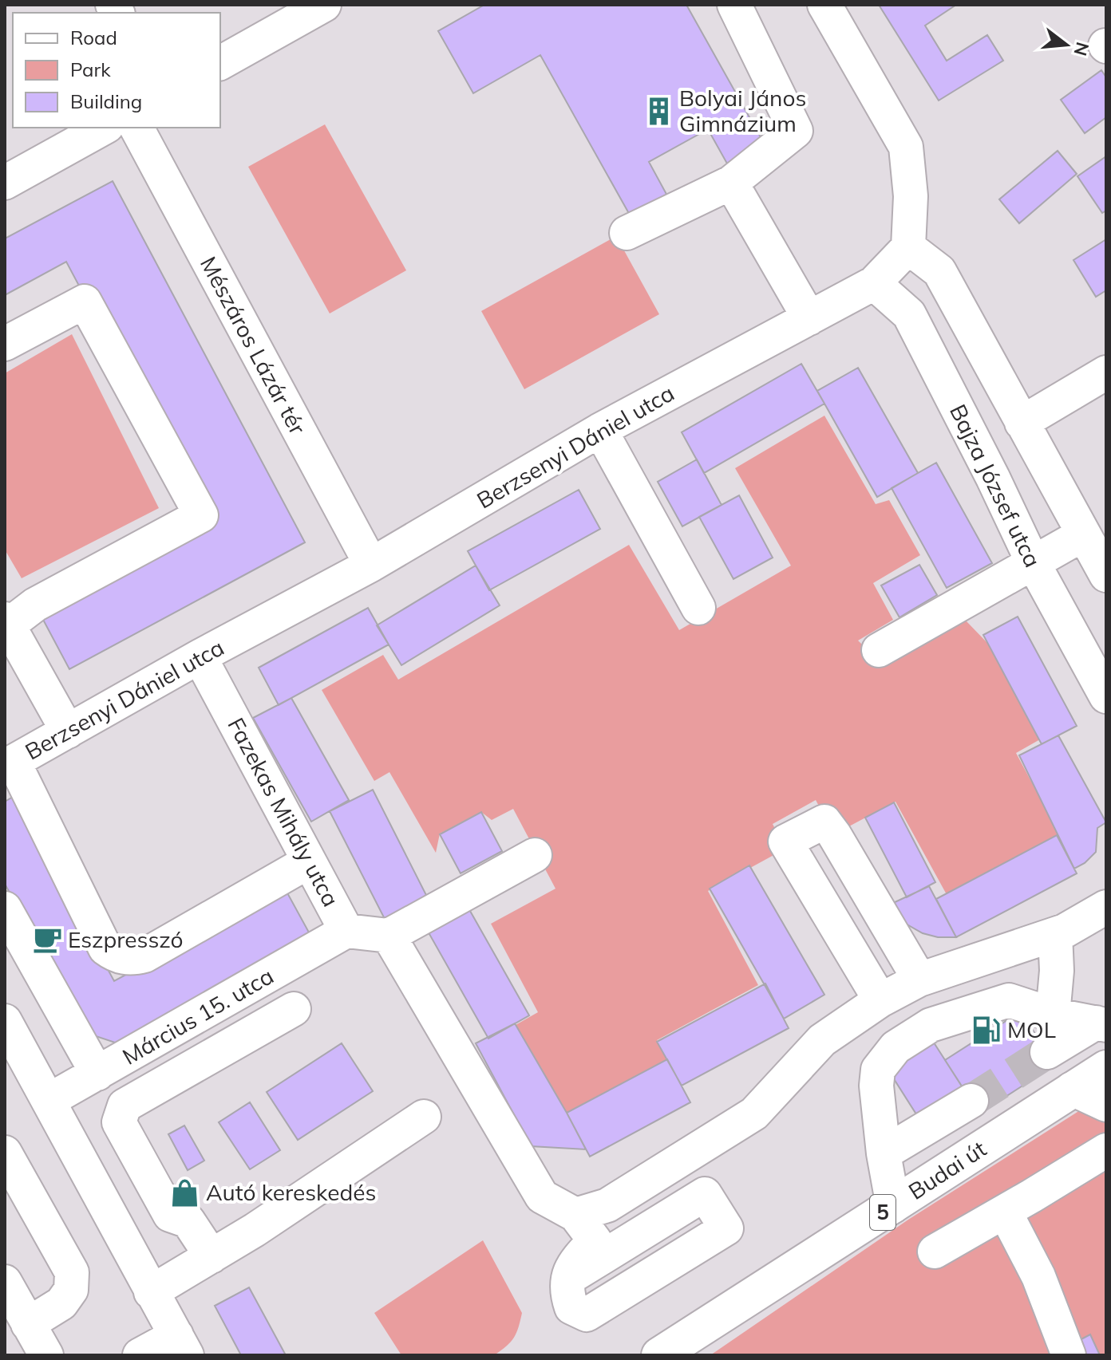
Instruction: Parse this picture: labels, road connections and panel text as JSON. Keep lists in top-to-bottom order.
{
  "streets": {
    "main road": ["Budai út", "5"],
    "street": [
      "Mészáros Lázár tér",
      "Berzsenyi Dániel utca",
      "Bajza József utca",
      "Fazekas Mihály utca",
      "Március 15. utca"
    ]
  },
  "crossings": [
    ["Mészáros Lázár tér", "Berzsenyi Dániel utca"],
    ["Berzsenyi Dániel utca", "Bajza József utca"],
    ["Berzsenyi Dániel utca", "Fazekas Mihály utca"],
    ["Fazekas Mihály utca", "Március 15. utca"]
  ],
  "places": {
    "building": ["Bolyai János Gimnázium"],
    "cafe": ["Eszpresszó"],
    "fuel station": ["MOL"],
    "shop": ["Autó kereskedés"]
  },
  "legend": ["Road", "Park", "Building"],
  "north": "right"
}
